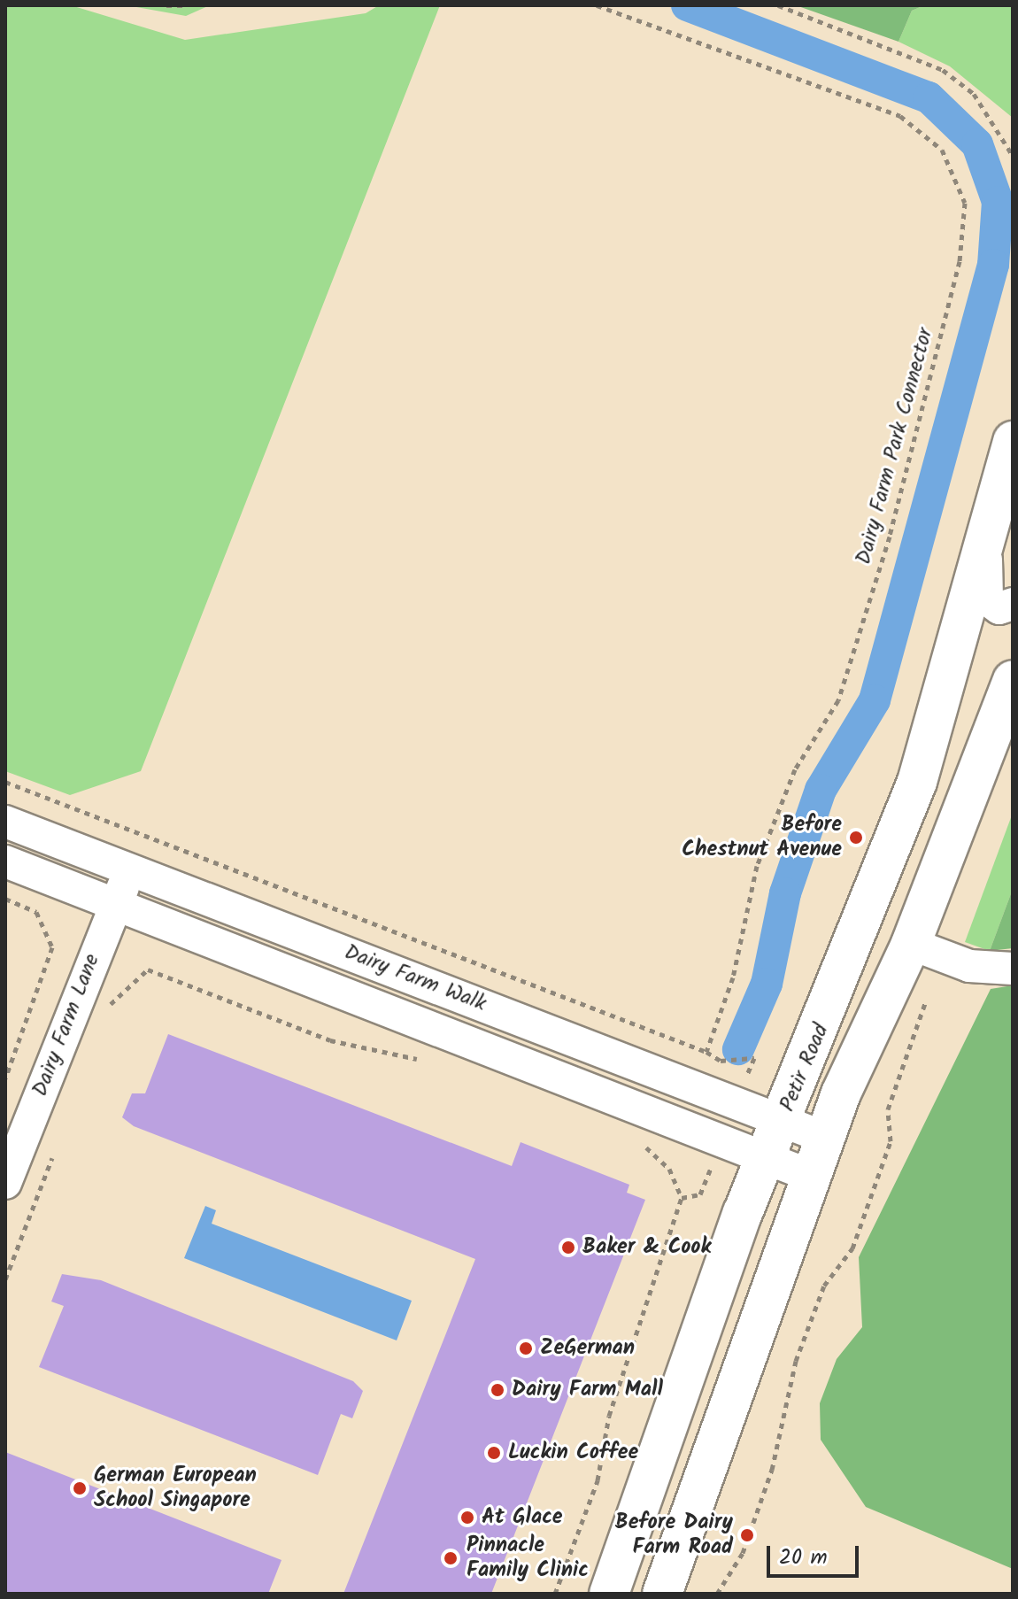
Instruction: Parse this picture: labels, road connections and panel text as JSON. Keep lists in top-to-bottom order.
{
  "streets": {
    "main road": ["Petir Road"],
    "street": ["Dairy Farm Walk", "Dairy Farm Lane"],
    "path": ["Dairy Farm Park Connector"]
  },
  "crossings": [
    ["Dairy Farm Walk", "Dairy Farm Lane"],
    ["Dairy Farm Walk", "Petir Road"]
  ],
  "places": [
    "Before Chestnut Avenue",
    "Baker & Cook",
    "ZeGerman",
    "Dairy Farm Mall",
    "Luckin Coffee",
    "German European School Singapore",
    "At Glace",
    "Before Dairy Farm Road",
    "Pinnacle Family Clinic"
  ],
  "scale_bar": "20 m"
}
